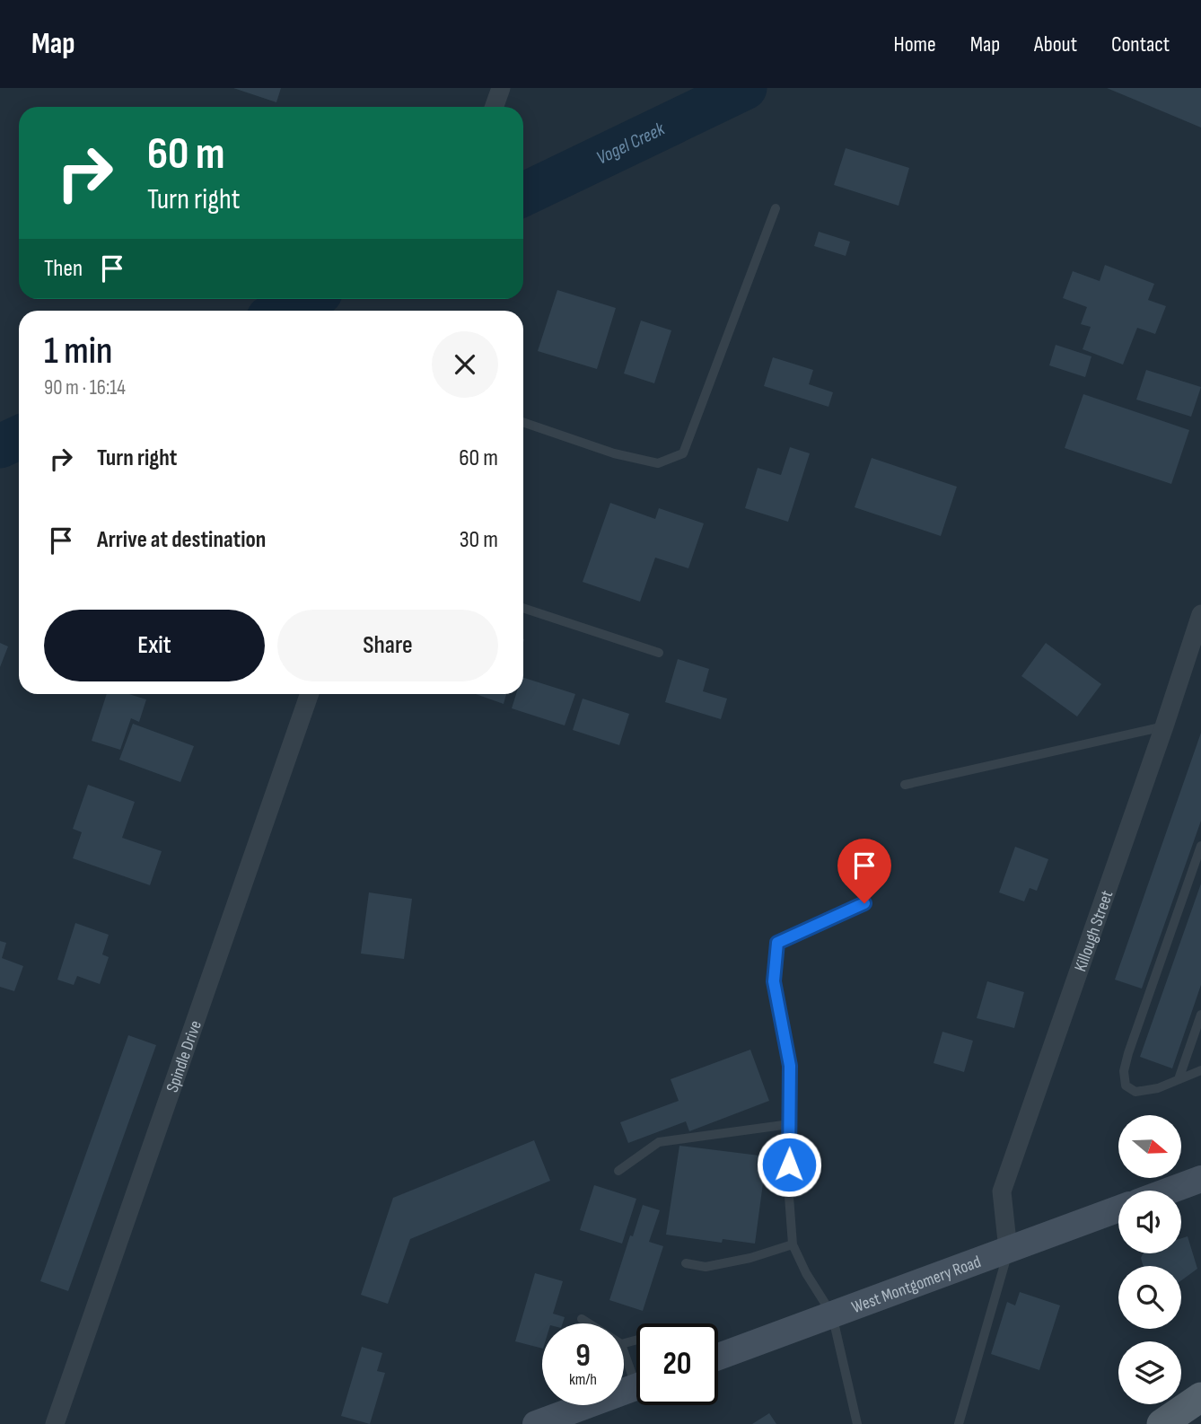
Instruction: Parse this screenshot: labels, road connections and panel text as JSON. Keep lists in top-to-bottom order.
{
  "streets": {
    "main road": ["West Montgomery Road"],
    "street": ["Killough Street", "Spindle Drive"]
  },
  "crossings": [
    ["Killough Street", "West Montgomery Road"]
  ],
  "water": ["Vogel Creek"],
  "north": "right",
  "page": {
    "header": "Map",
    "nav": [
      "Home",
      "Map",
      "About",
      "Contact"
    ],
    "turn": ["60 m", "Turn right"],
    "then": "Then",
    "heading": ["1 min", "90 m · 16:14"],
    "list": [
      {
        "name": "Turn right",
        "value": "60 m"
      },
      {
        "name": "Arrive at destination",
        "value": "30 m"
      }
    ],
    "buttons": ["Exit", "Share"],
    "speed": "9 km/h",
    "limit": "20"
  }
}
